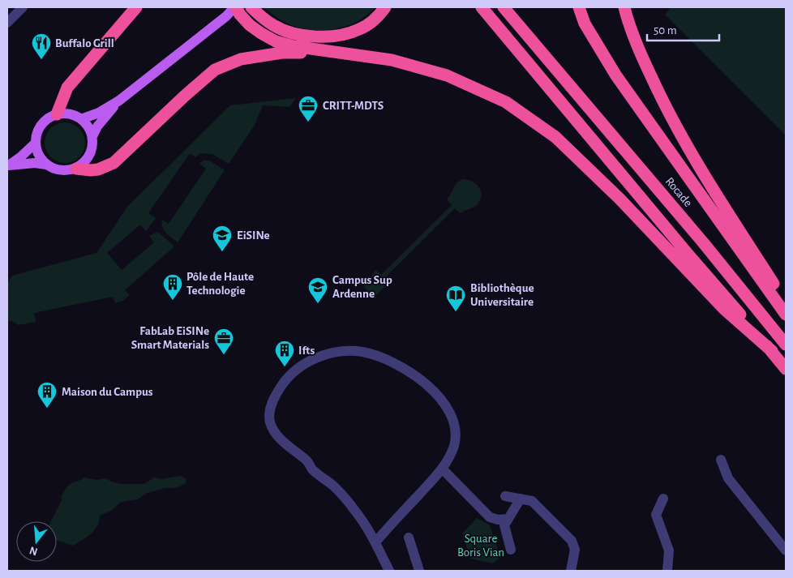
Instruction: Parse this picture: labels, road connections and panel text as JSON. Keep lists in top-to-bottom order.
{
  "streets": {
    "highway": ["Rocade"]
  },
  "parks": ["Square Boris Vian"],
  "places": {
    "restaurant": ["Buffalo Grill"],
    "office": ["CRITT-MDTS", "FabLab EiSINe Smart Materials"],
    "school or university": ["EiSINe", "Campus Sup Ardenne"],
    "building": ["Pôle de Haute Technologie", "Ifts", "Maison du Campus"],
    "library": ["Bibliothèque Universitaire"]
  },
  "scale_bar": "50 m",
  "north": "bottom"
}
